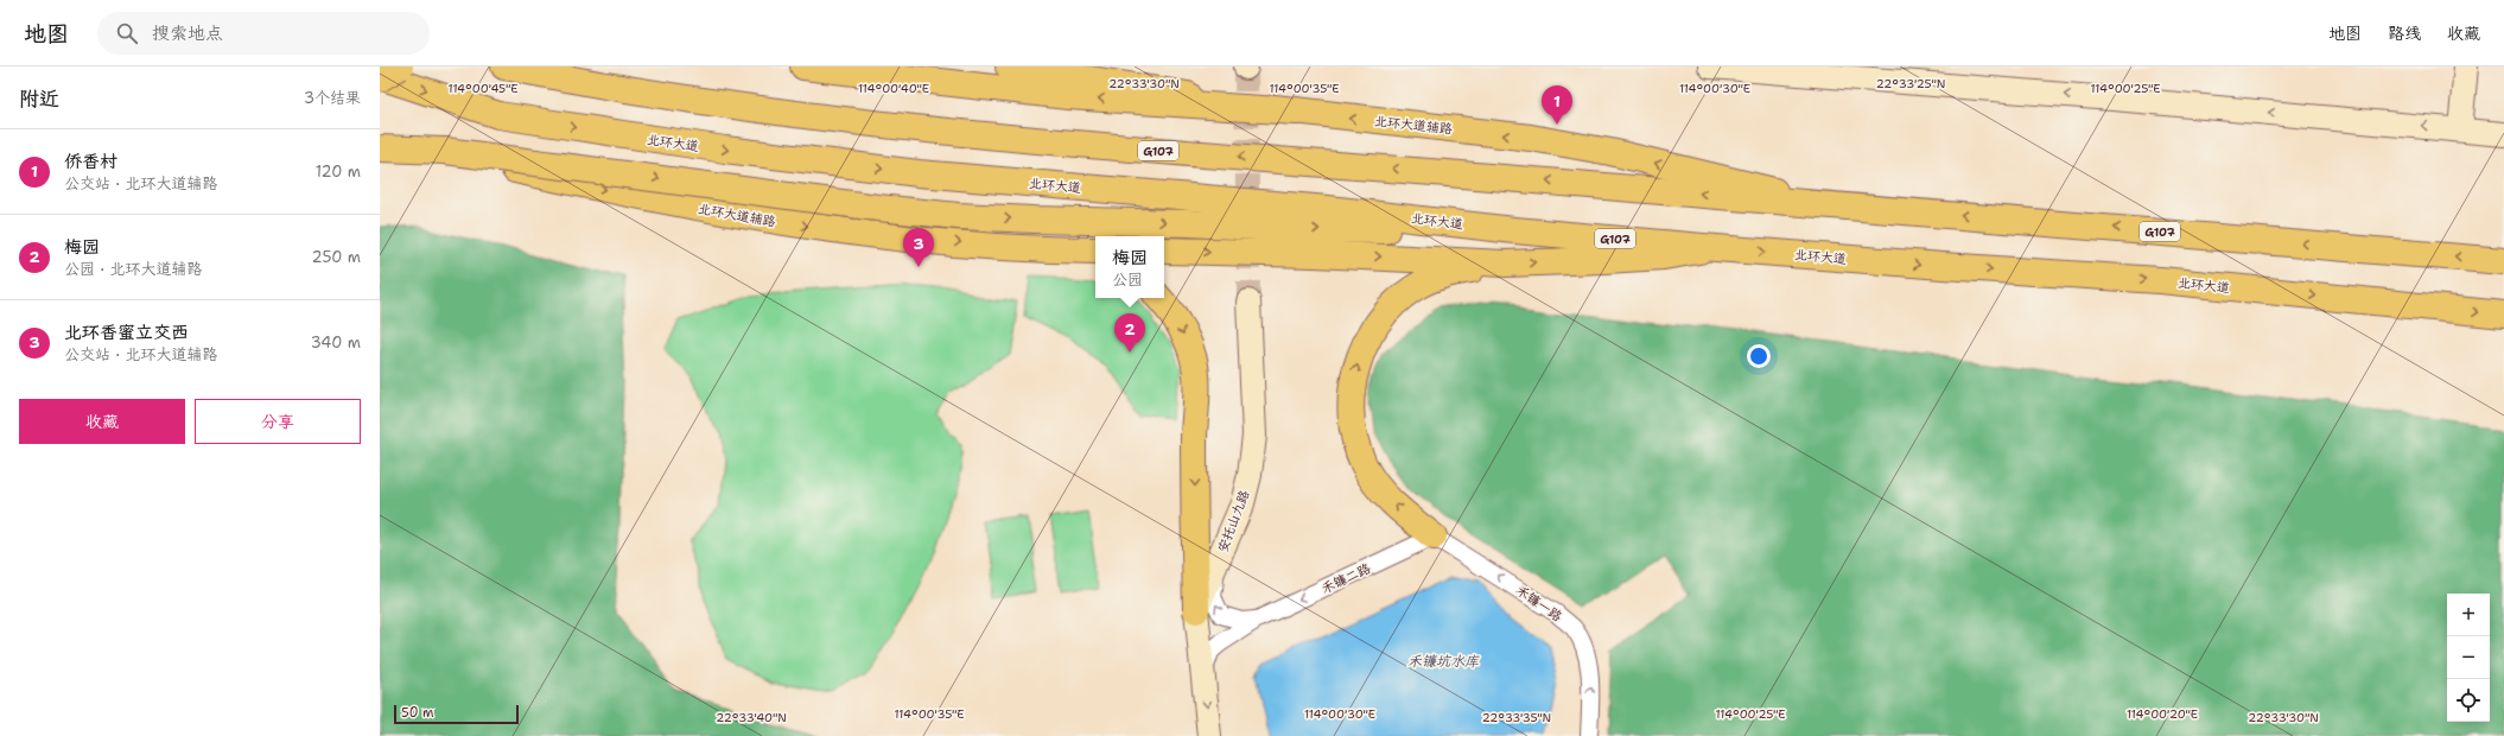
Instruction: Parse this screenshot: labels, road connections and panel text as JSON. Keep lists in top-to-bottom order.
{
  "streets": {
    "main road": ["北环大道辅路", "北环大道", "G107"],
    "street": ["安托山九路", "禾镰二路", "禾镰一路"]
  },
  "crossings": [
    ["北环大道辅路", "G107"],
    ["安托山九路", "禾镰二路"],
    ["禾镰二路", "禾镰一路"]
  ],
  "one_way": ["禾镰一路"],
  "water": ["禾镰坑水库"],
  "scale_bar": "50 m",
  "page": {
    "header": "地图",
    "search": "搜索地点",
    "nav": ["地图", "路线", "收藏"],
    "heading": ["附近", "3个结果"],
    "pins": ["1", "3", "2"],
    "list": [
      {
        "mark": "1",
        "name": "侨香村",
        "note": "公交站 · 北环大道辅路",
        "value": "120 m"
      },
      {
        "mark": "2",
        "name": "梅园",
        "note": "公园 · 北环大道辅路",
        "value": "250 m"
      },
      {
        "mark": "3",
        "name": "北环香蜜立交西",
        "note": "公交站 · 北环大道辅路",
        "value": "340 m"
      }
    ],
    "popup": ["梅园", "公园"],
    "buttons": ["收藏", "分享"],
    "map_buttons": ["+", "−"],
    "scale": "50 m"
  },
  "coordinates": [
    "22°33'25\"N",
    "22°33'30\"N",
    "114°00'45\"E",
    "114°00'40\"E",
    "114°00'30\"E",
    "114°00'25\"E",
    "114°00'35\"E",
    "114°00'20\"E",
    "22°33'40\"N",
    "22°33'35\"N"
  ]
}
